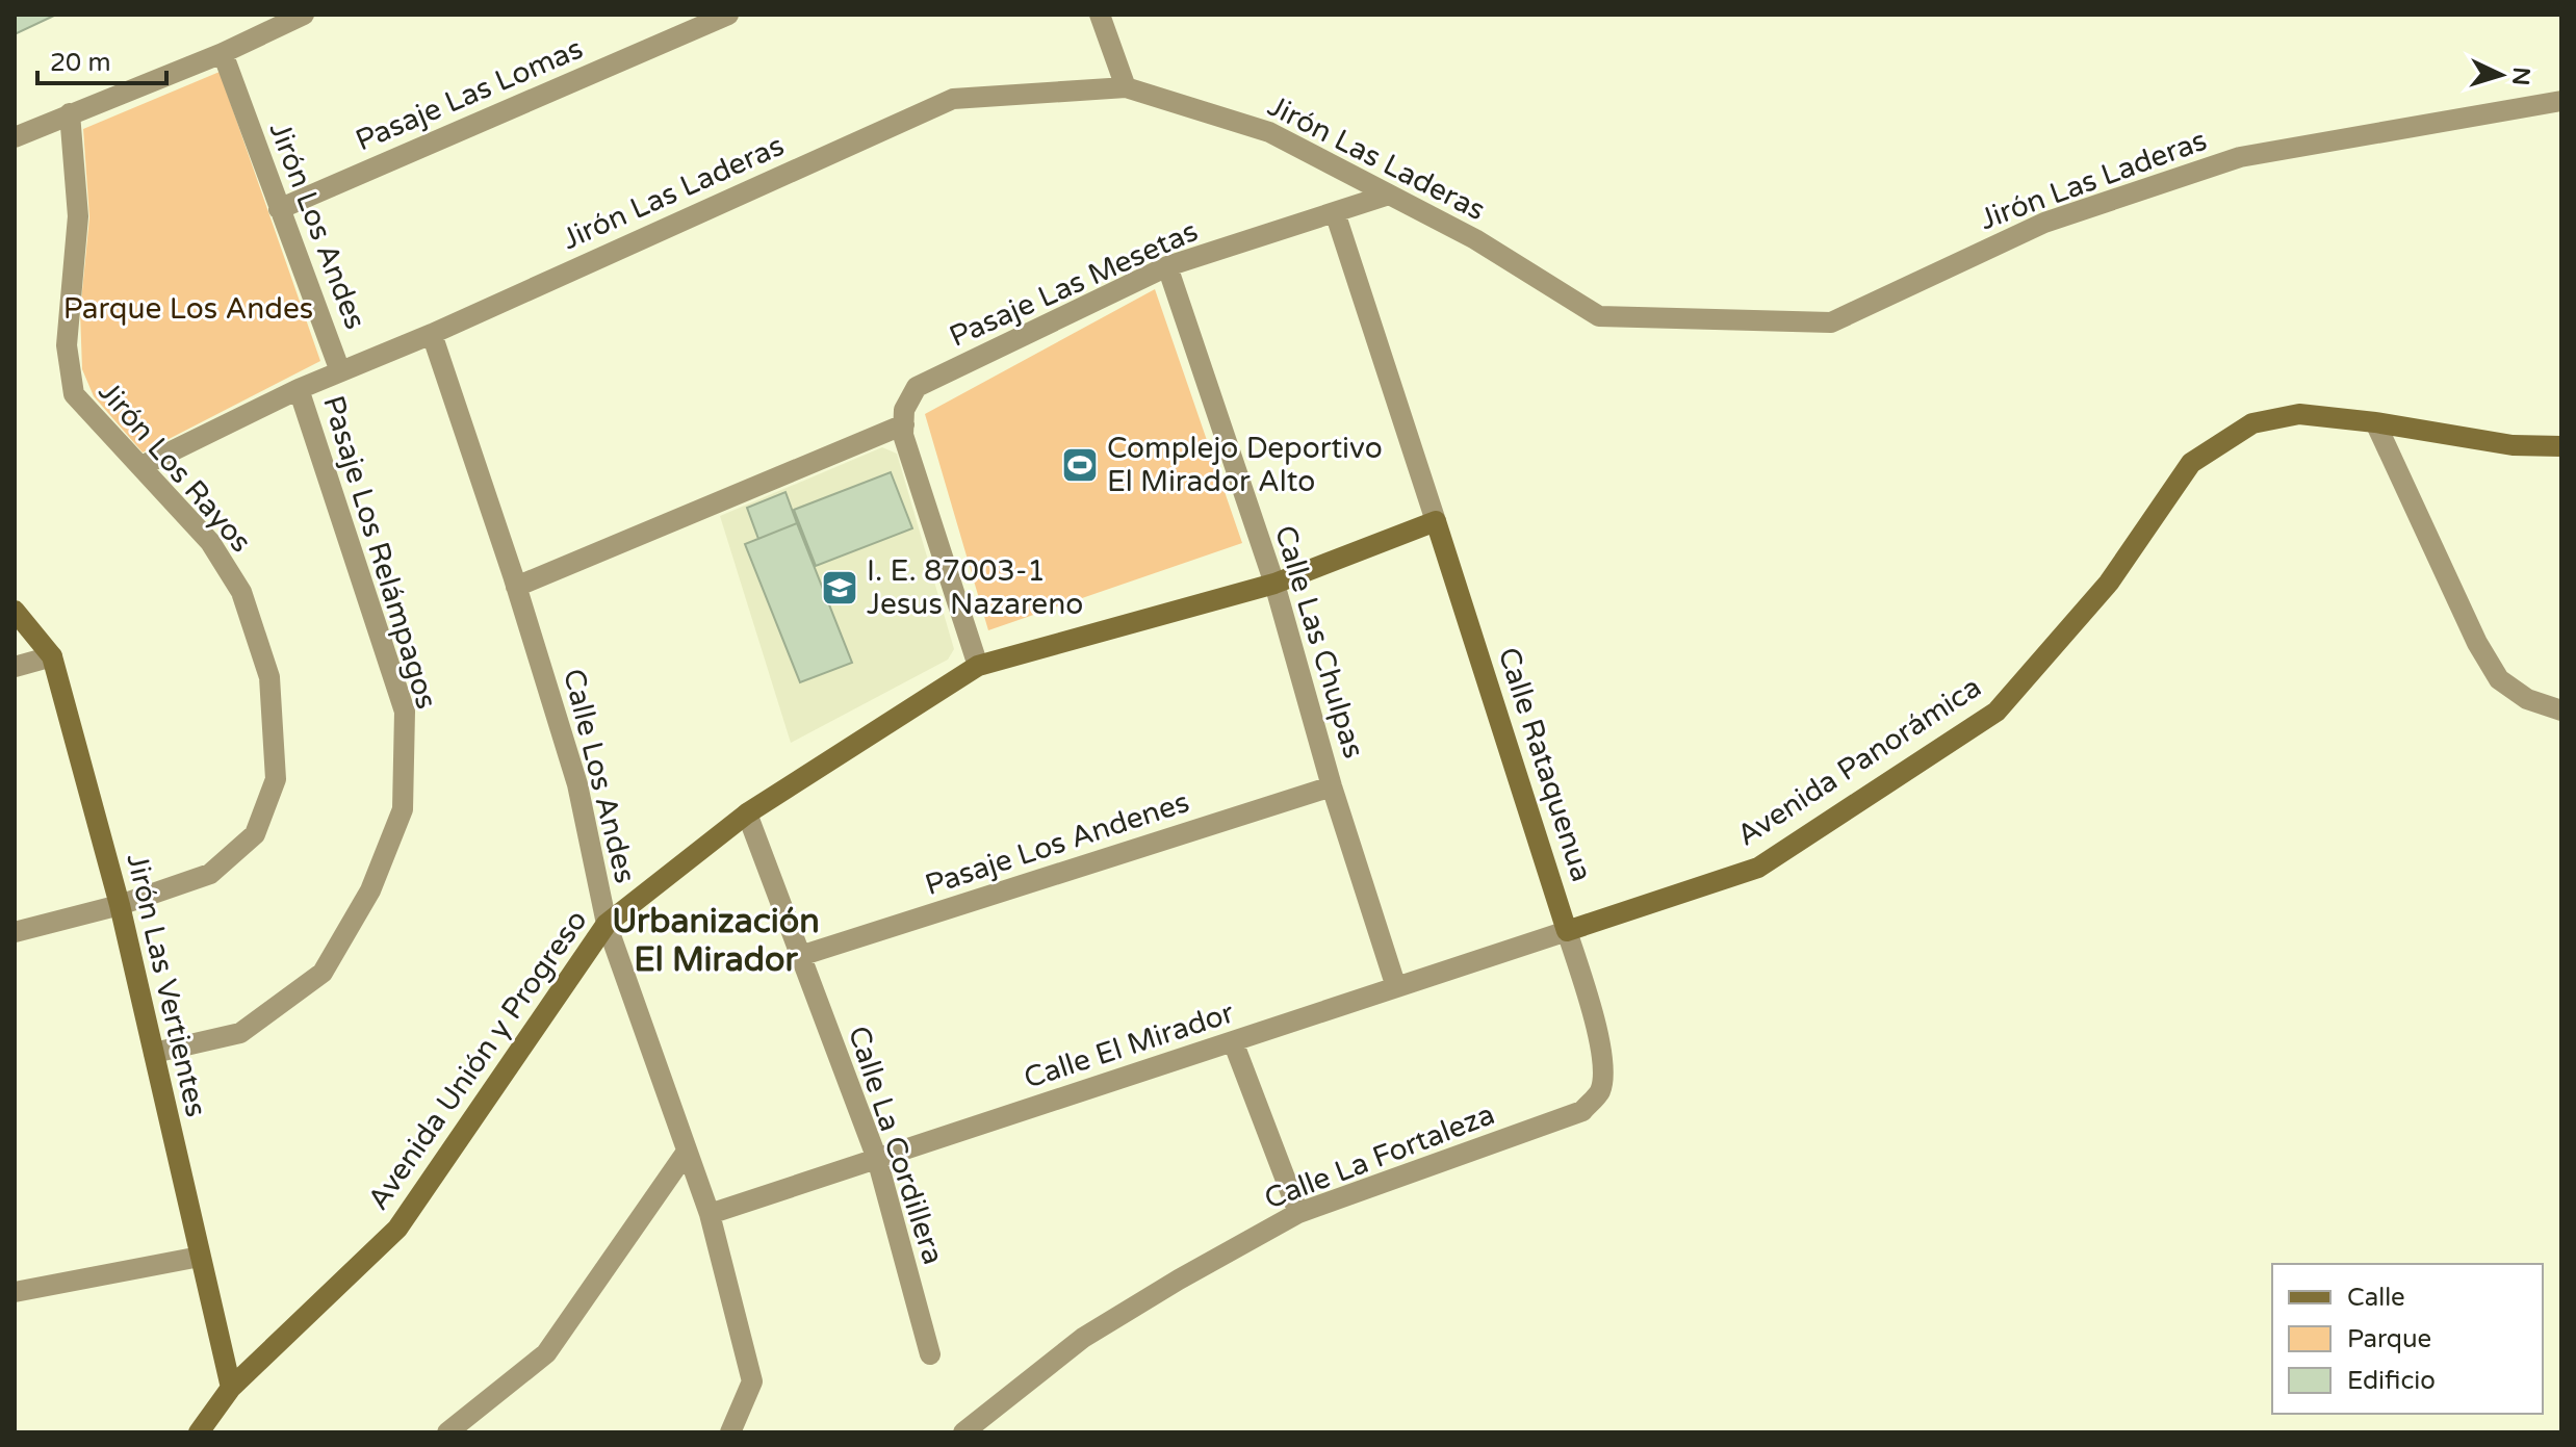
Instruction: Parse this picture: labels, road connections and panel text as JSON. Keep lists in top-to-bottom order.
{
  "streets": {
    "main road": [
      "Avenida Panorámica",
      "Calle Rataquenua",
      "Jirón Las Vertientes",
      "Avenida Unión y Progreso"
    ],
    "street": [
      "Pasaje Las Lomas",
      "Jirón Las Laderas",
      "Jirón Los Andes",
      "Pasaje Las Mesetas",
      "Jirón Los Rayos",
      "Pasaje Los Relámpagos",
      "Calle Las Chulpas",
      "Calle Los Andes",
      "Pasaje Los Andenes",
      "Calle El Mirador",
      "Calle La Cordillera",
      "Calle La Fortaleza"
    ]
  },
  "crossings": [
    ["Pasaje Las Lomas", "Jirón Los Andes"],
    ["Jirón Las Laderas", "Jirón Los Andes"],
    ["Jirón Las Laderas", "Pasaje Las Mesetas"],
    ["Jirón Las Laderas", "Jirón Los Rayos"],
    ["Jirón Las Laderas", "Pasaje Los Relámpagos"],
    ["Jirón Las Laderas", "Calle Los Andes"],
    ["Pasaje Las Mesetas", "Calle Las Chulpas"],
    ["Pasaje Las Mesetas", "Avenida Unión y Progreso"],
    ["Jirón Los Rayos", "Jirón Las Vertientes"],
    ["Pasaje Los Relámpagos", "Jirón Las Vertientes"],
    ["Calle Las Chulpas", "Pasaje Los Andenes"],
    ["Calle Las Chulpas", "Calle El Mirador"],
    ["Calle Las Chulpas", "Avenida Unión y Progreso"],
    ["Avenida Panorámica", "Calle Rataquenua"],
    ["Avenida Panorámica", "Calle El Mirador"],
    ["Calle Rataquenua", "Calle El Mirador"],
    ["Calle Rataquenua", "Avenida Unión y Progreso"],
    ["Calle Rataquenua", "Calle La Fortaleza"],
    ["Calle Los Andes", "Calle El Mirador"],
    ["Calle Los Andes", "Avenida Unión y Progreso"],
    ["Pasaje Los Andenes", "Calle La Cordillera"],
    ["Jirón Las Vertientes", "Avenida Unión y Progreso"],
    ["Calle El Mirador", "Calle La Cordillera"],
    ["Avenida Unión y Progreso", "Calle La Cordillera"]
  ],
  "districts": ["Urbanización El Mirador"],
  "parks": ["Parque Los Andes"],
  "places": {
    "sports": ["Complejo Deportivo El Mirador Alto"],
    "school or university": ["I. E. 87003-1 Jesus Nazareno"]
  },
  "legend": ["Calle", "Parque", "Edificio"],
  "scale_bar": "20 m",
  "north": "right"
}
